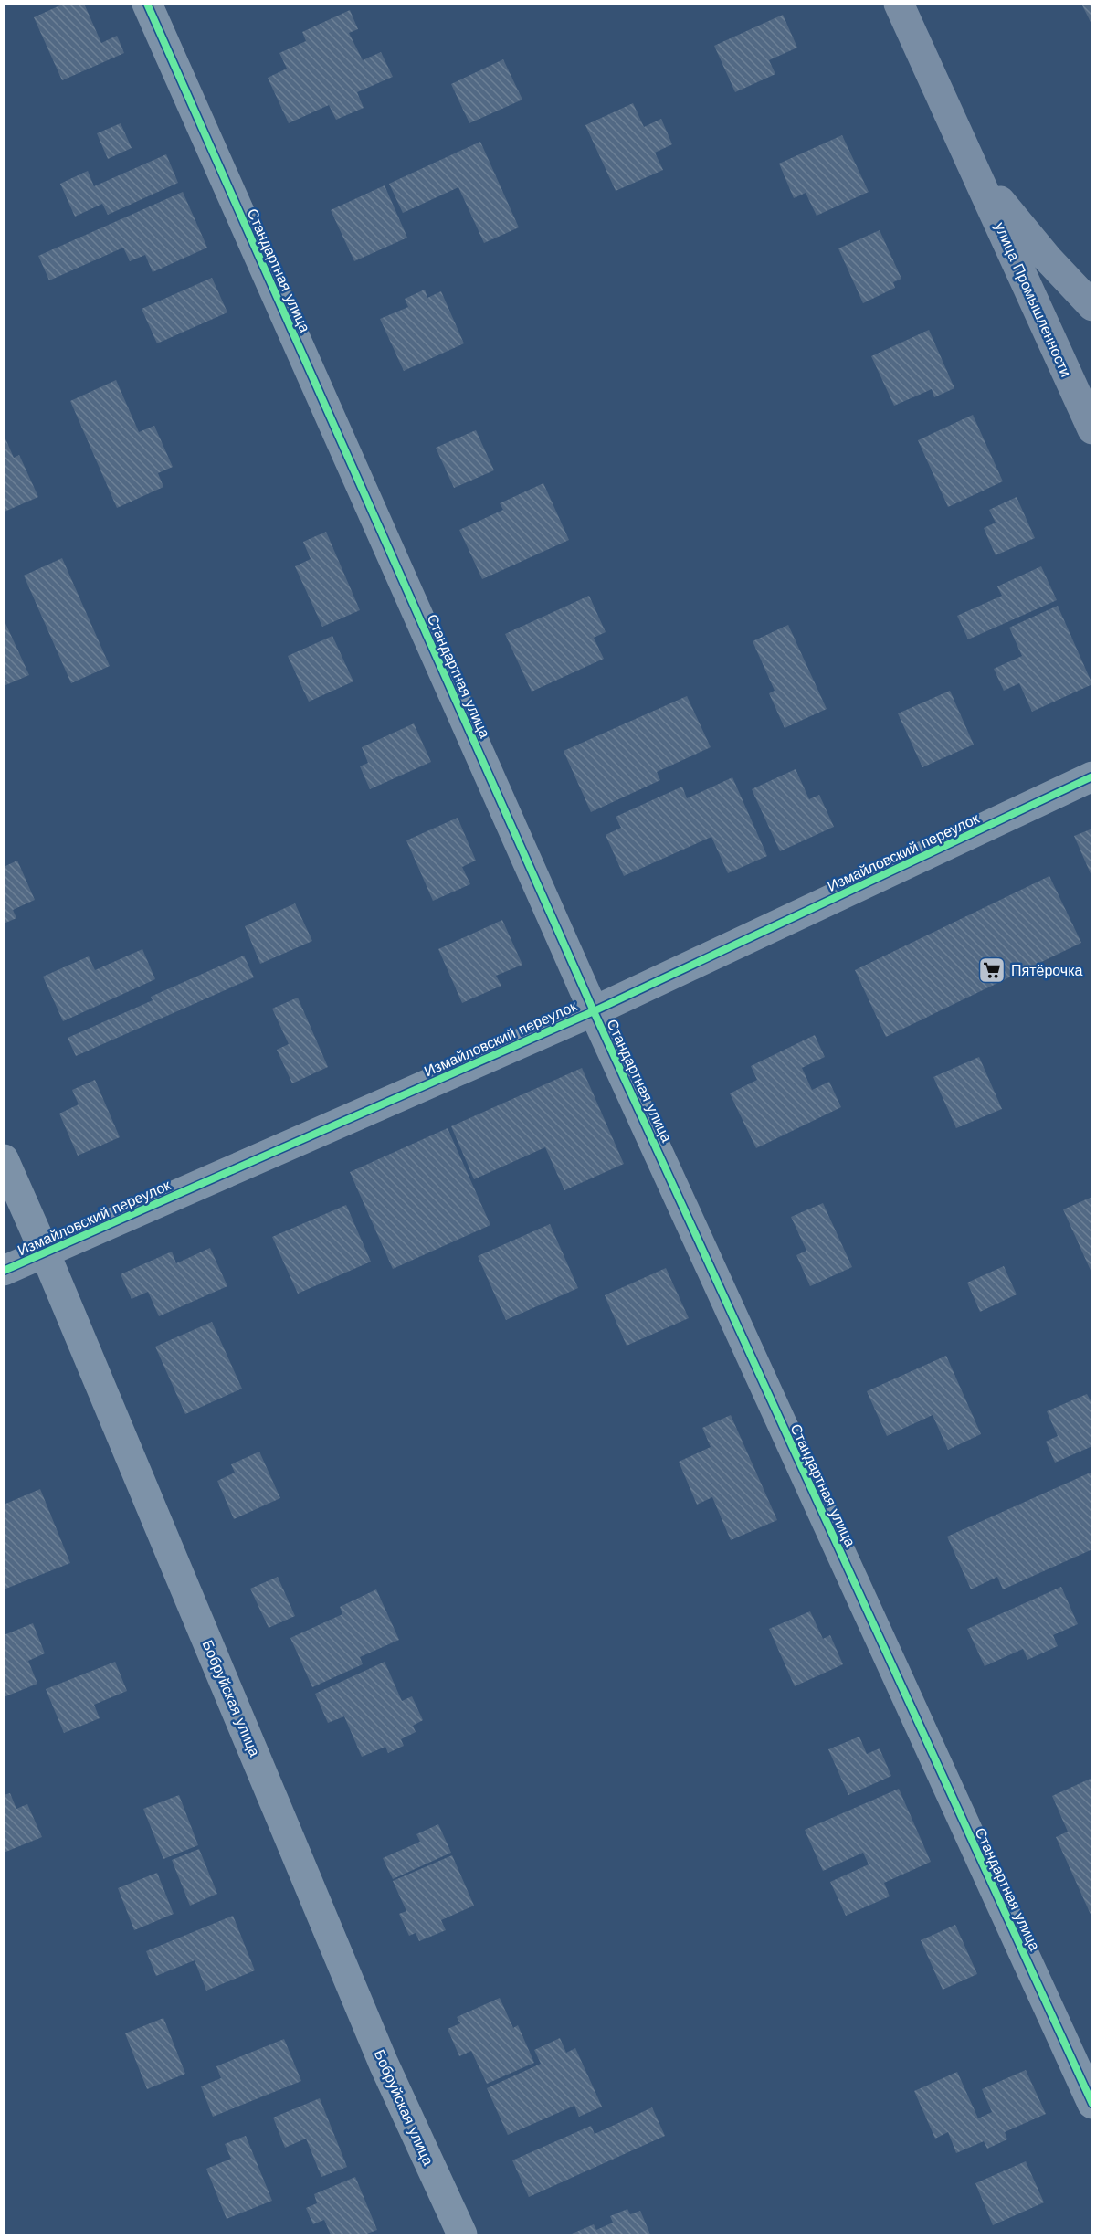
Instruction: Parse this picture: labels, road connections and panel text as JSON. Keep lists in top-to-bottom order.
{
  "streets": {
    "main road": ["улица Промышленности"],
    "street": ["Стандартная улица", "Измайловский переулок", "Бобруйская улица"]
  },
  "crossings": [
    ["Стандартная улица", "Измайловский переулок"],
    ["Измайловский переулок", "Бобруйская улица"]
  ],
  "places": {
    "supermarket": ["Пятёрочка"]
  }
}
